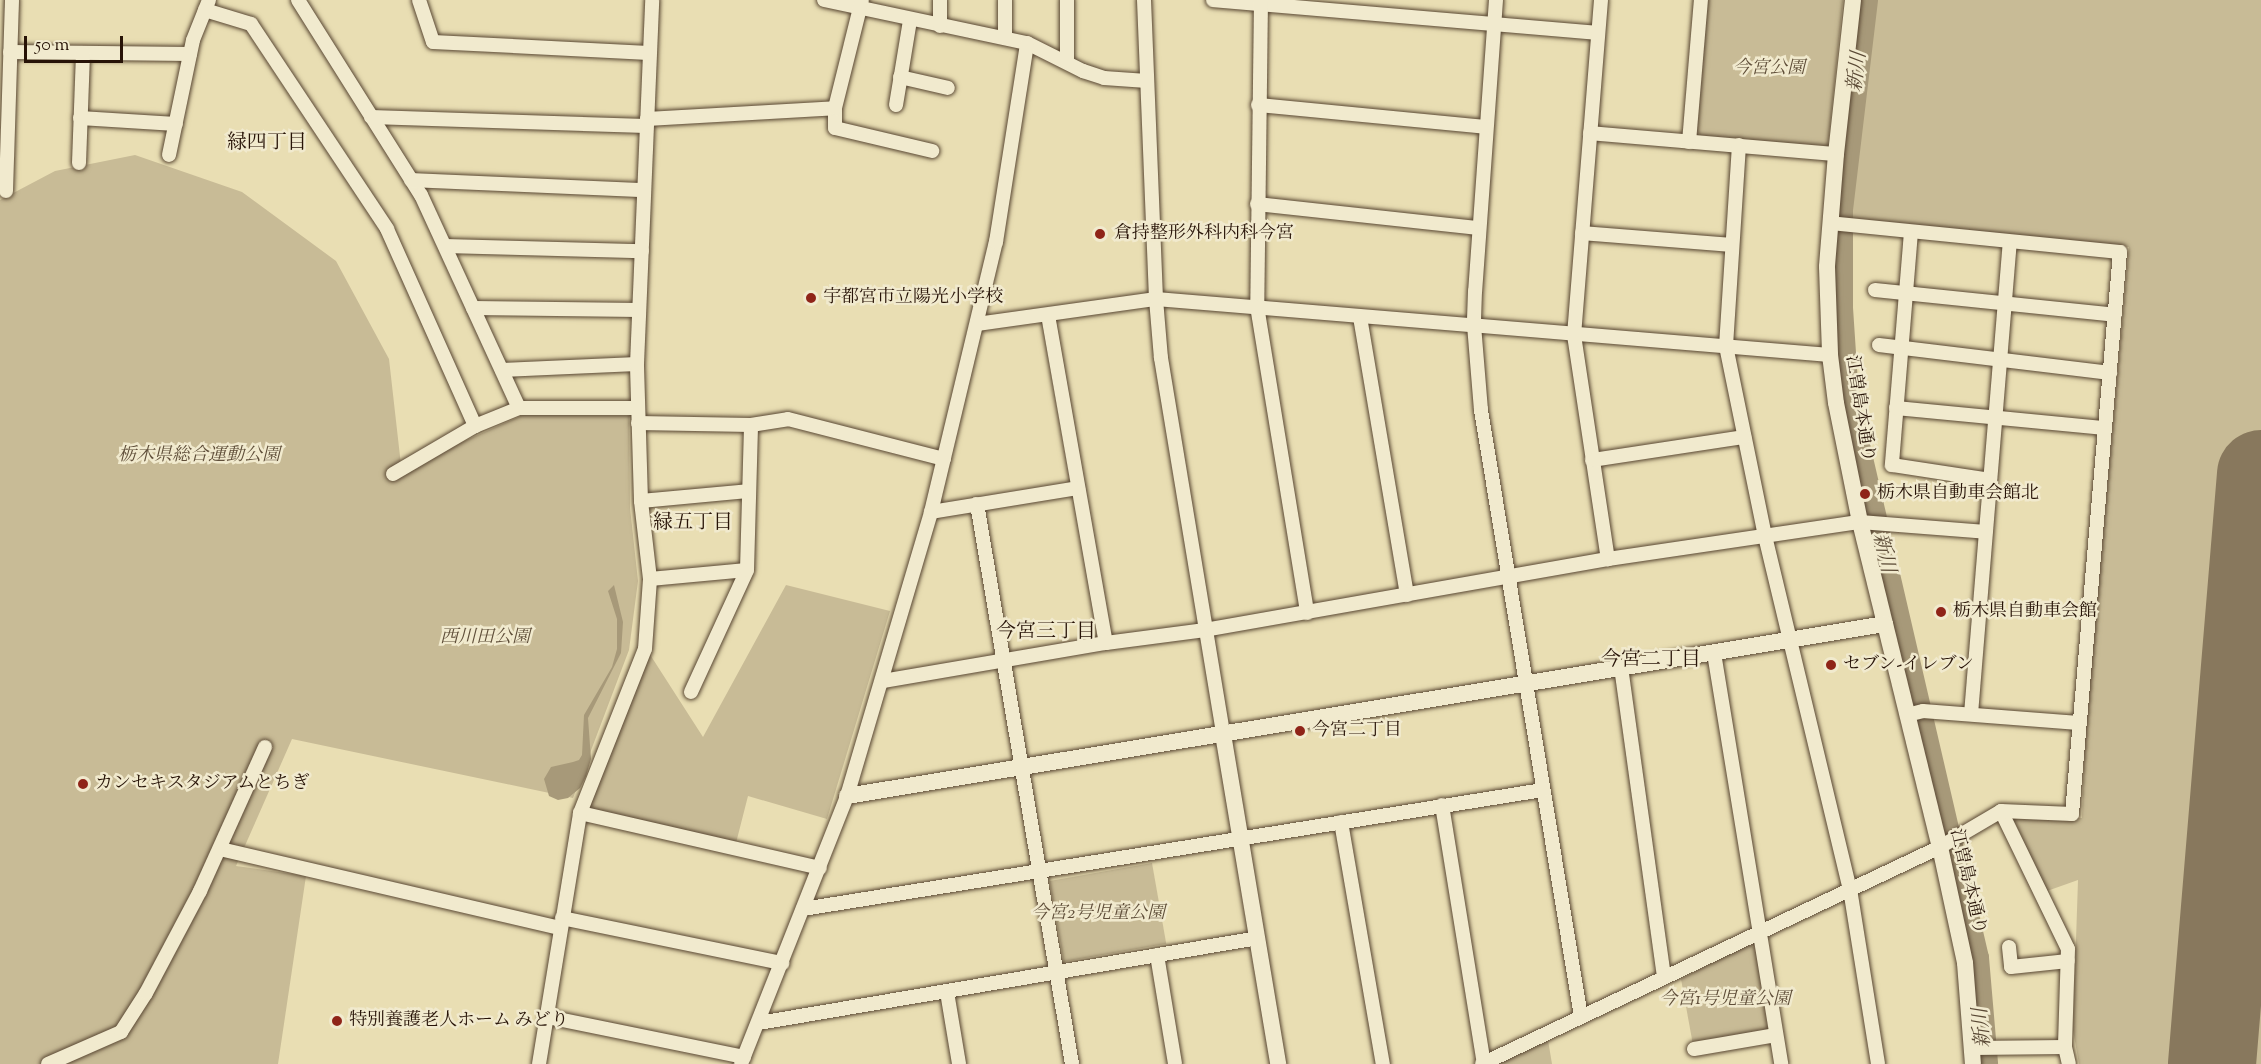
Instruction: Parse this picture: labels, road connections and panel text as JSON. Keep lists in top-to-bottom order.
{
  "streets": {
    "street": ["江曽島本通り"]
  },
  "districts": [
    "緑四丁目",
    "緑五丁目",
    "今宮三丁目",
    "今宮二丁目"
  ],
  "water": ["新川"],
  "parks": [
    "今宮公園",
    "栃木県総合運動公園",
    "西川田公園",
    "今宮2号児童公園",
    "今宮1号児童公園"
  ],
  "places": [
    "倉持整形外科内科今宮",
    "宇都宮市立陽光小学校",
    "栃木県自動車会館北",
    "栃木県自動車会館",
    "セブン-イレブン",
    "今宮二丁目",
    "カンセキスタジアムとちぎ",
    "特別養護老人ホーム みどり"
  ],
  "scale_bar": "50 m"
}
